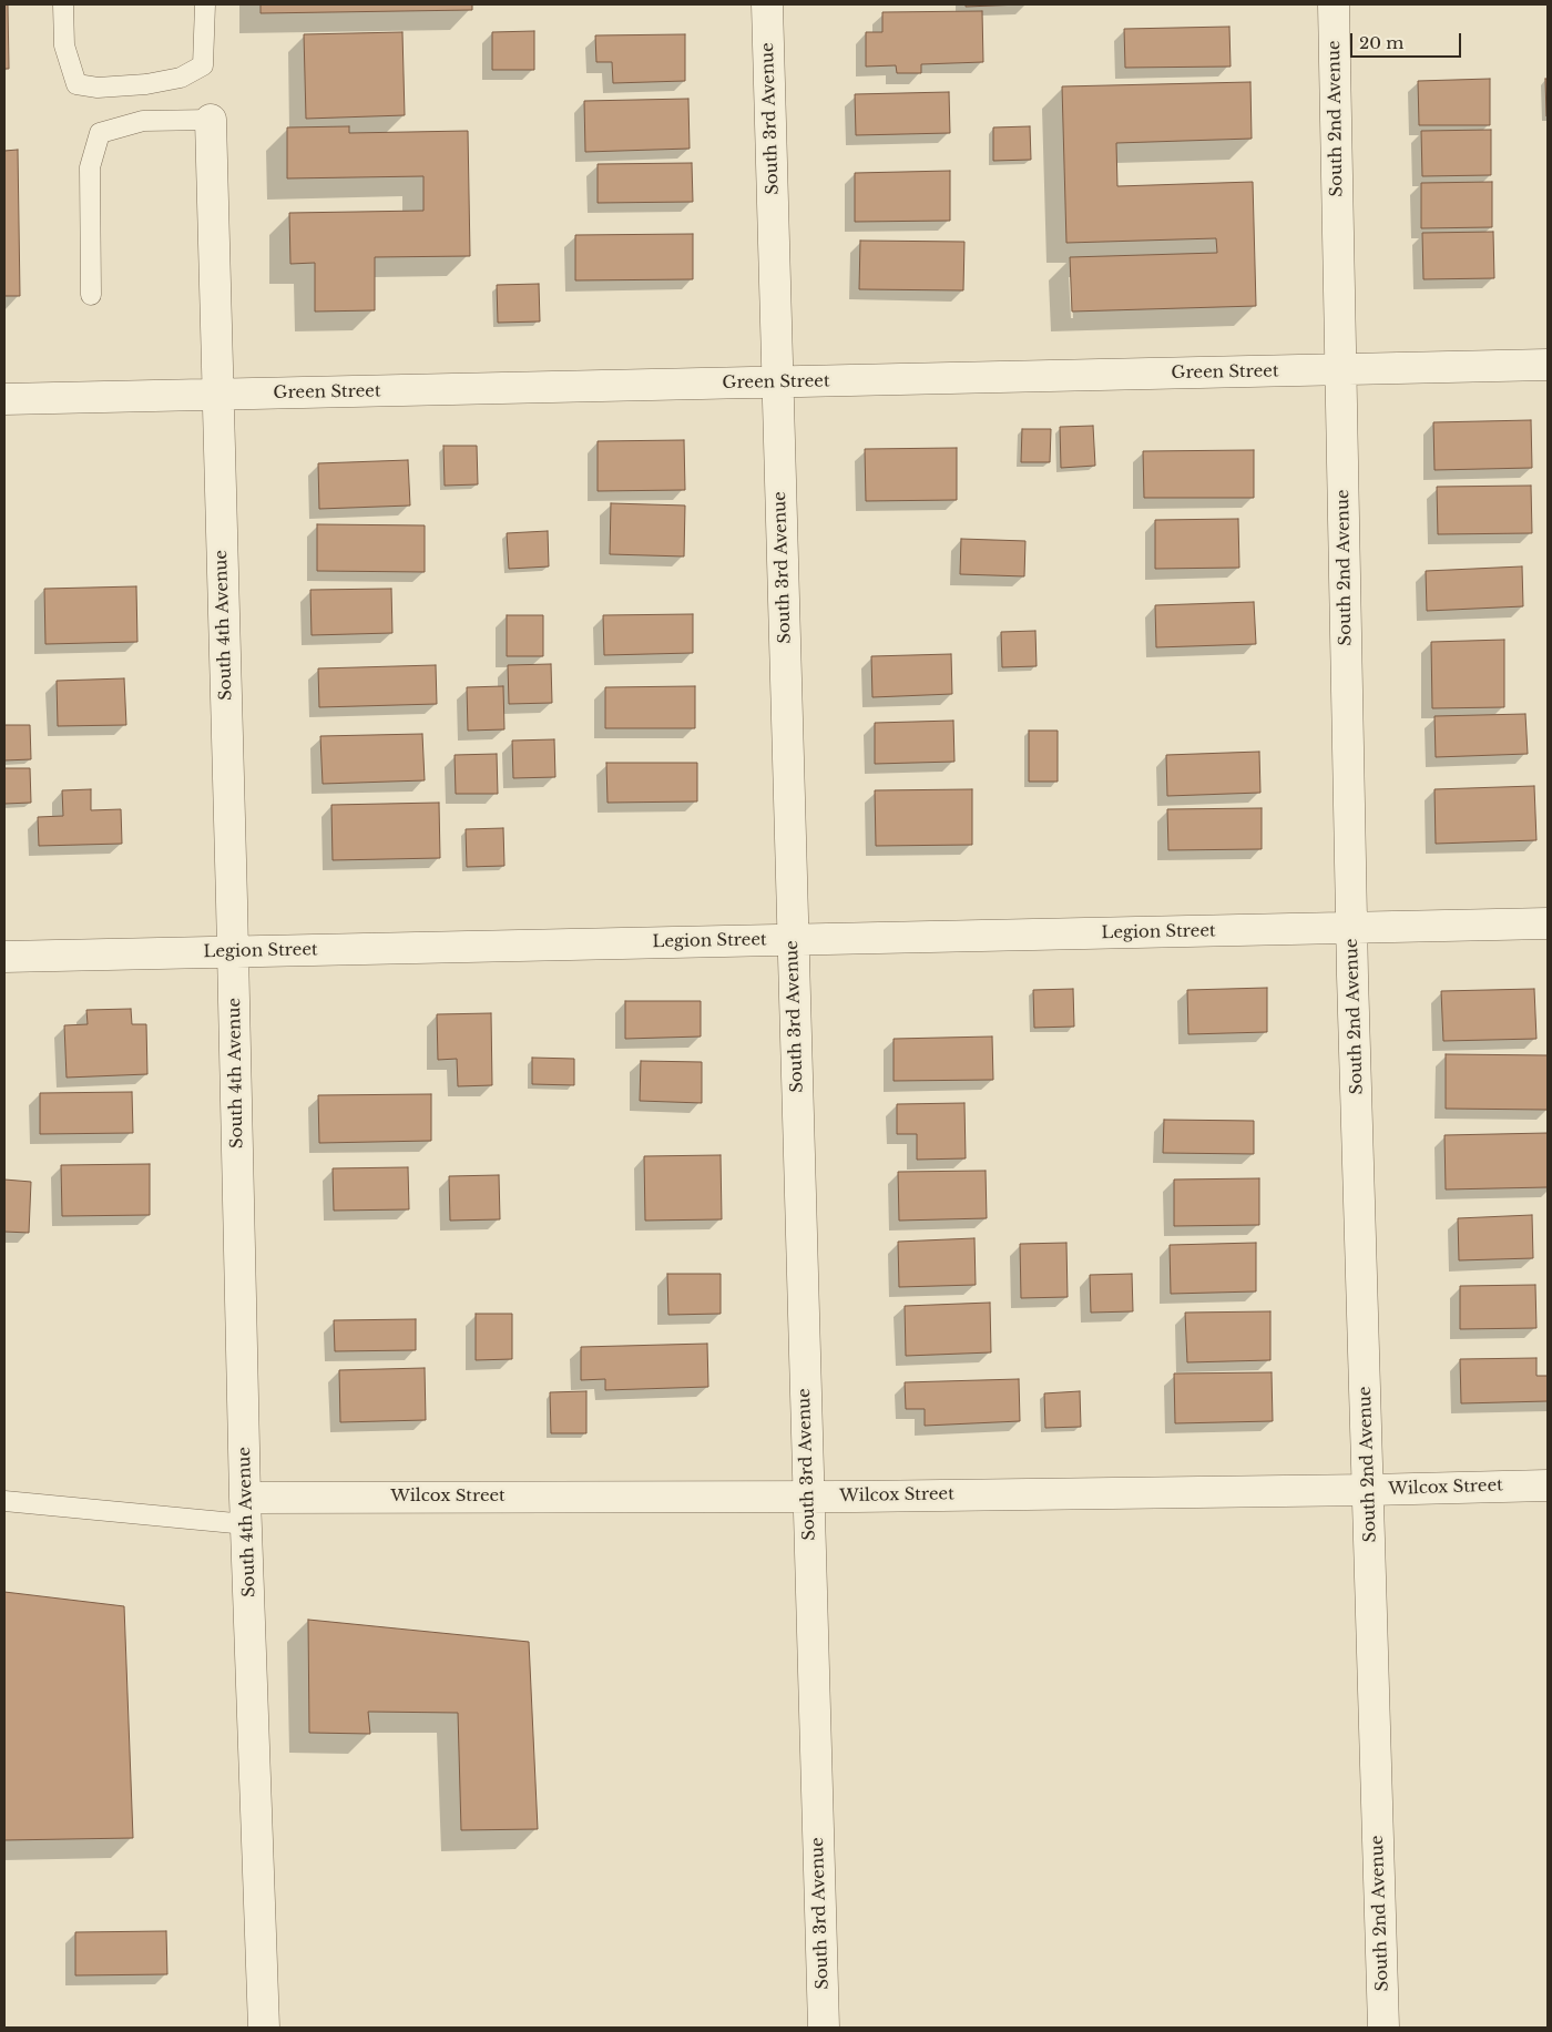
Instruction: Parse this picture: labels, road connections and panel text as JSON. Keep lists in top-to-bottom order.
{
  "streets": {
    "street": [
      "South 3rd Avenue",
      "South 2nd Avenue",
      "Green Street",
      "South 4th Avenue",
      "Legion Street",
      "Wilcox Street"
    ]
  },
  "crossings": [
    ["South 3rd Avenue", "Green Street"],
    ["South 3rd Avenue", "Legion Street"],
    ["South 3rd Avenue", "Wilcox Street"],
    ["South 2nd Avenue", "Green Street"],
    ["South 2nd Avenue", "Legion Street"],
    ["South 2nd Avenue", "Wilcox Street"],
    ["Green Street", "South 4th Avenue"],
    ["South 4th Avenue", "Legion Street"],
    ["South 4th Avenue", "Wilcox Street"]
  ],
  "scale_bar": "20 m"
}
